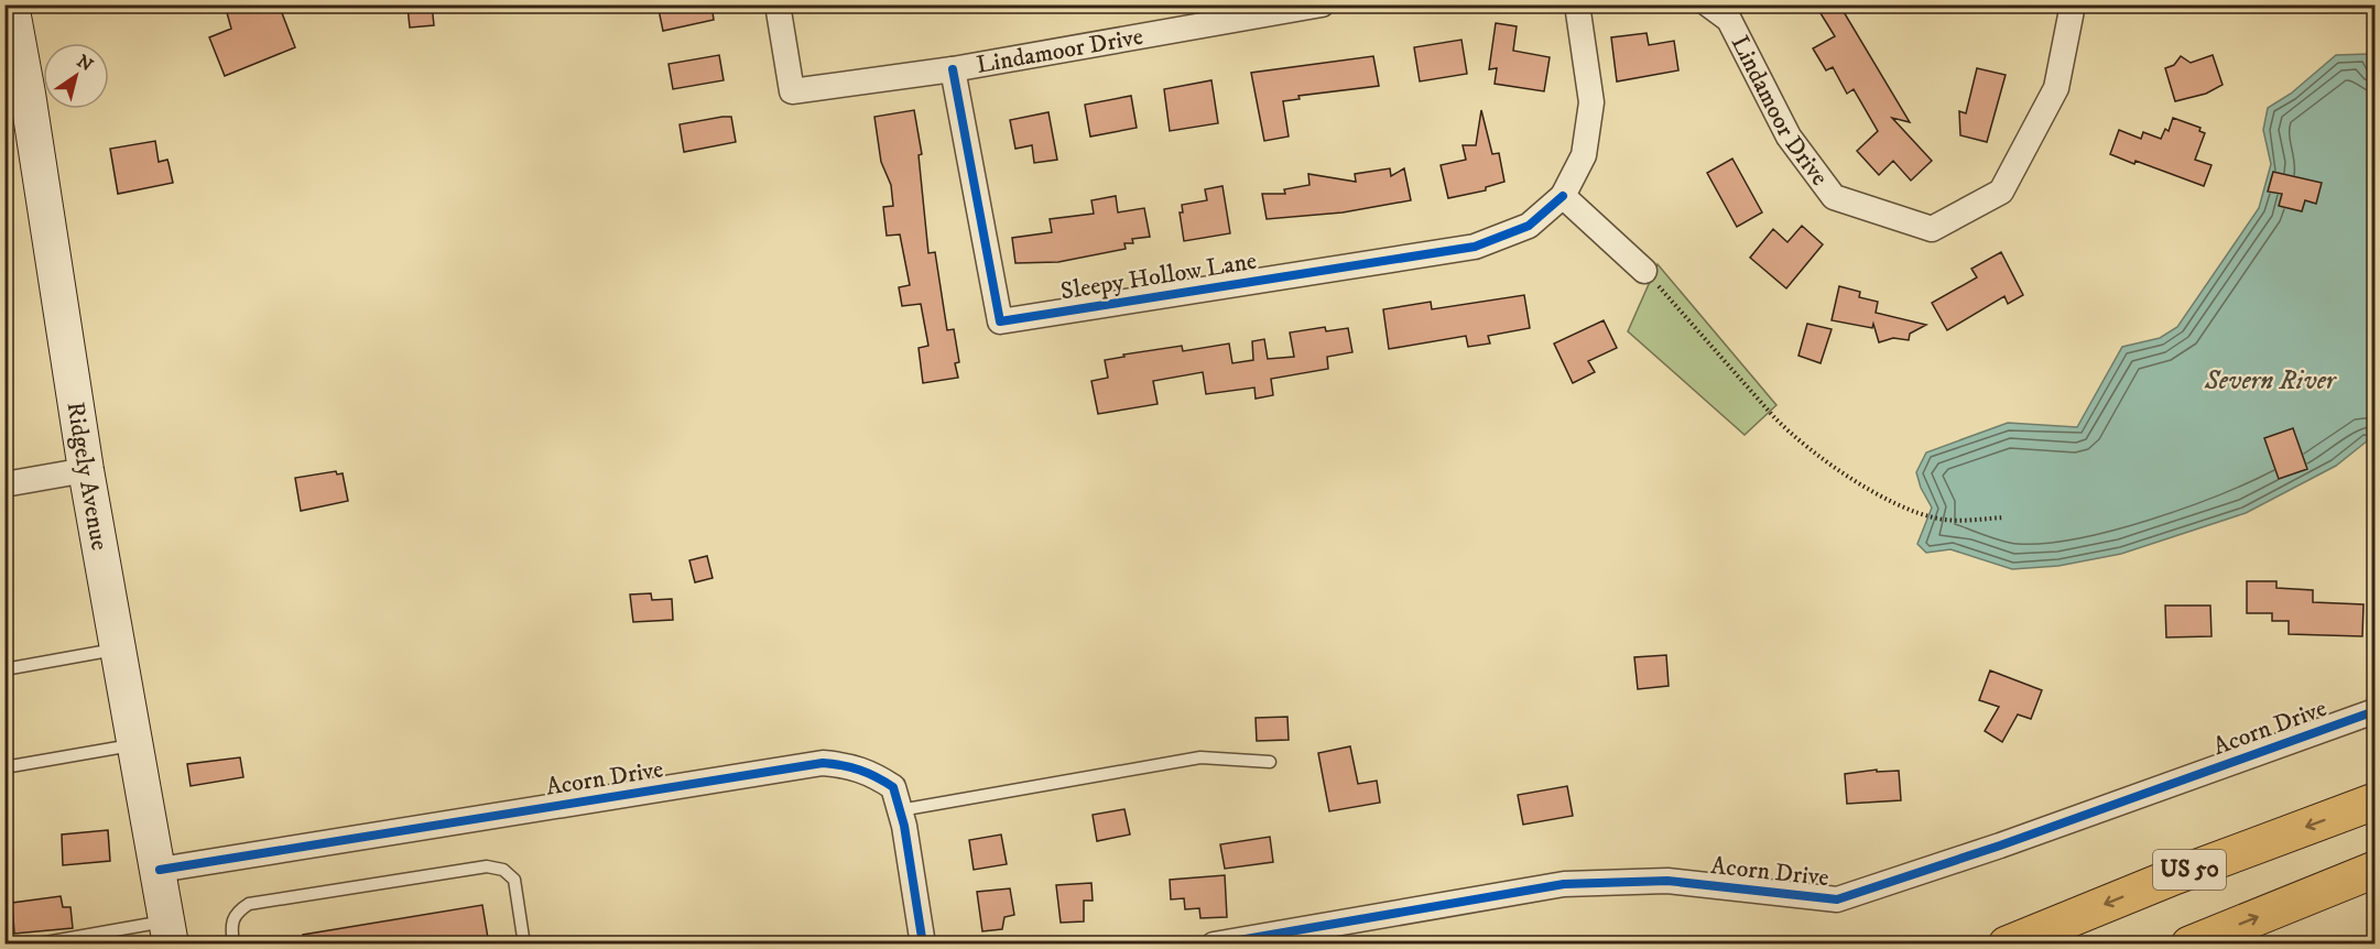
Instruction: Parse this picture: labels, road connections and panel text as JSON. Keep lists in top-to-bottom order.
{
  "streets": {
    "highway": ["US 50"],
    "main road": ["Ridgely Avenue"],
    "street": ["Lindamoor Drive", "Sleepy Hollow Lane", "Acorn Drive"]
  },
  "crossings": [
    ["Lindamoor Drive", "Sleepy Hollow Lane"],
    ["Ridgely Avenue", "Acorn Drive"]
  ],
  "water": ["Severn River"],
  "north": "top right"
}
